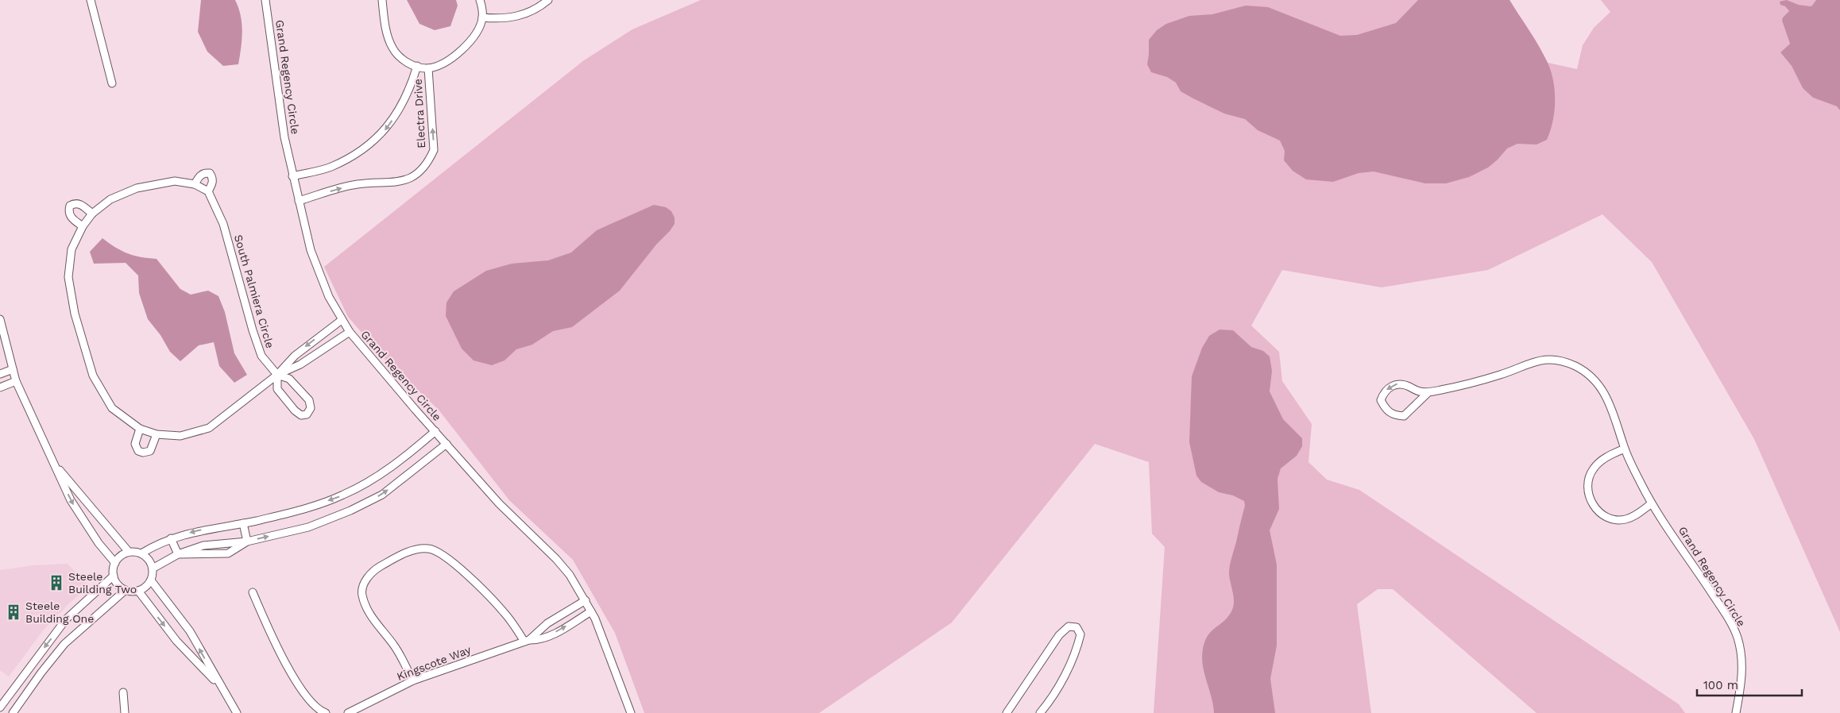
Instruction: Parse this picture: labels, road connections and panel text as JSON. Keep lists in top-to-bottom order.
{
  "streets": {
    "street": [
      "Grand Regency Circle",
      "Electra Drive",
      "South Palmiera Circle",
      "Kingscote Way"
    ]
  },
  "crossings": [
    ["Grand Regency Circle", "Electra Drive"],
    ["Grand Regency Circle", "Kingscote Way"]
  ],
  "places": {
    "building": ["Steele Building Two", "Steele Building One"]
  },
  "scale_bar": "100 m"
}
